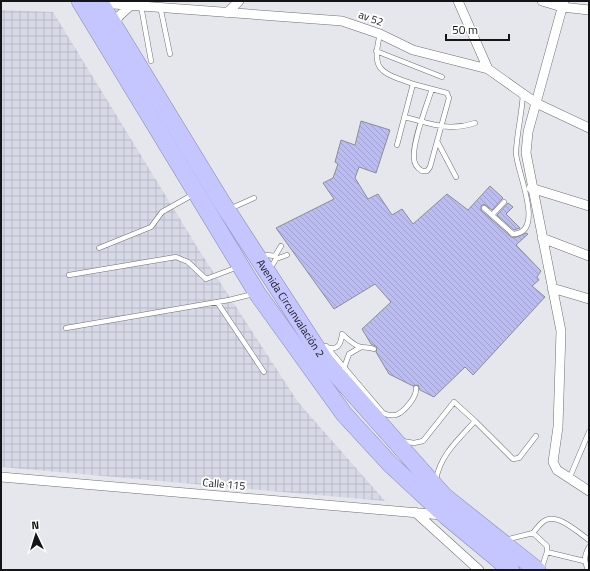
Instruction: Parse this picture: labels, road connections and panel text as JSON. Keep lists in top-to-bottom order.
{
  "streets": {
    "highway": ["Avenida Circunvalación 2"],
    "street": ["av 52", "Calle 115"]
  },
  "crossings": [
    ["av 52", "Avenida Circunvalación 2"],
    ["Avenida Circunvalación 2", "Calle 115"]
  ],
  "scale_bar": "50 m",
  "north": "top"
}
